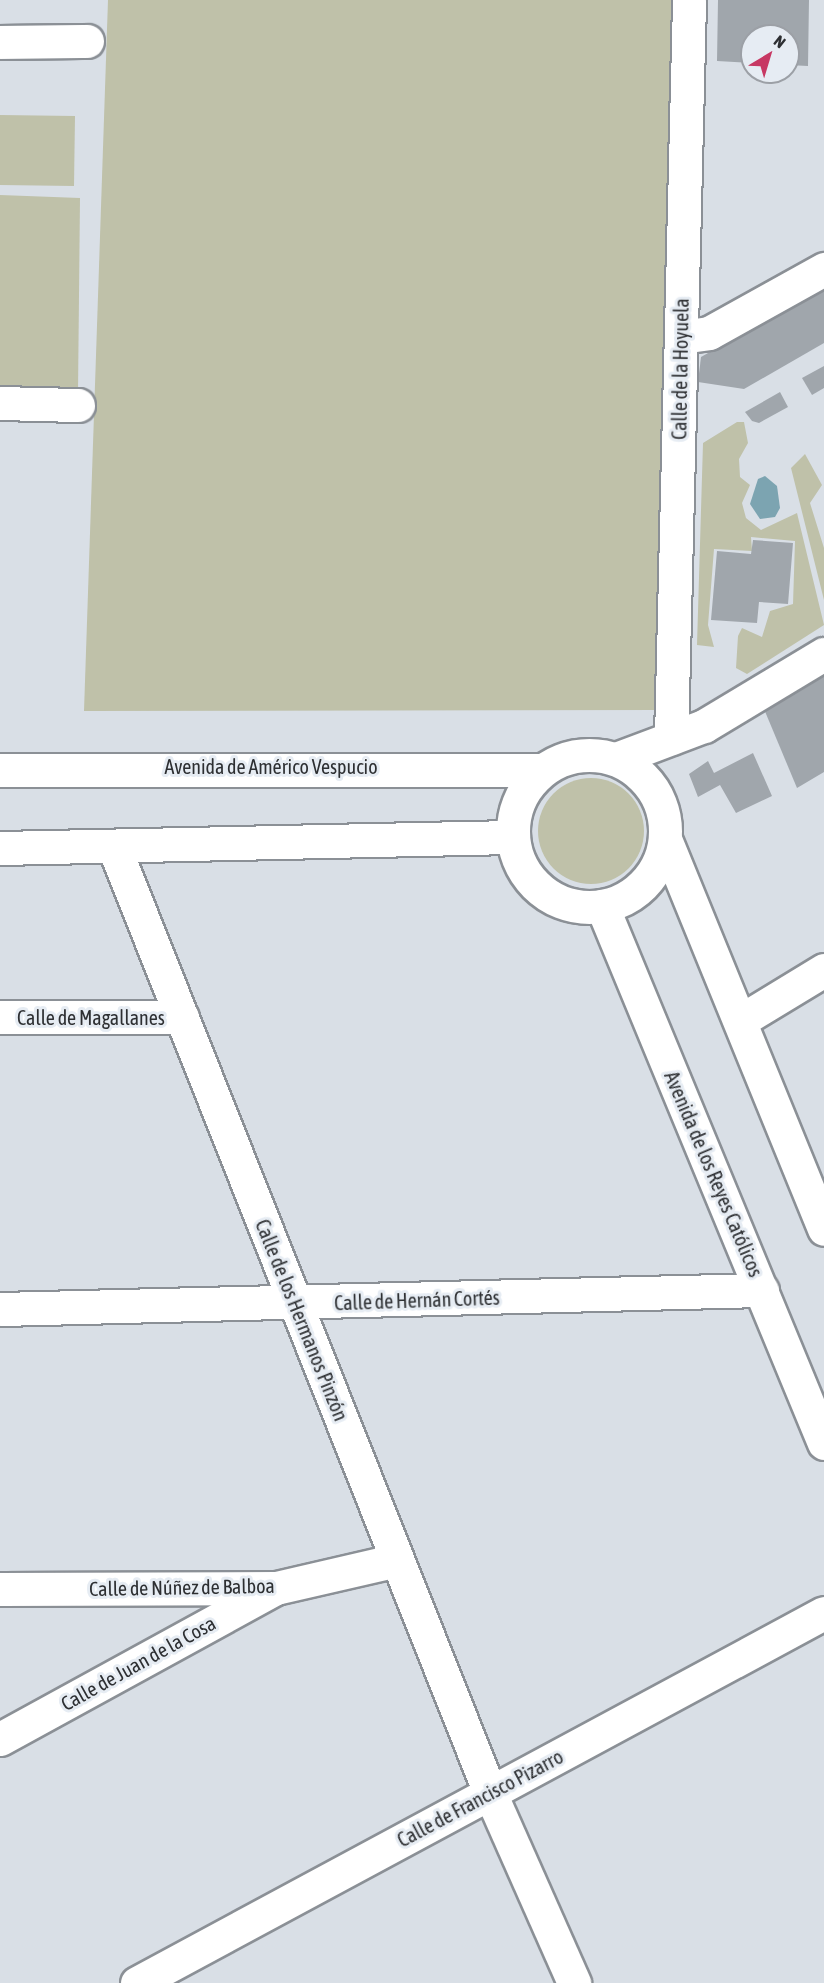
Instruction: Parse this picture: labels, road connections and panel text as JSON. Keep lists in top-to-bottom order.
{
  "streets": {
    "street": [
      "Calle de la Hoyuela",
      "Avenida de Américo Vespucio",
      "Calle de Magallanes",
      "Avenida de los Reyes Católicos",
      "Calle de Hernán Cortés",
      "Calle de los Hermanos Pinzón",
      "Calle de Núñez de Balboa",
      "Calle de Juan de la Cosa",
      "Calle de Francisco Pizarro"
    ]
  },
  "crossings": [
    ["Avenida de Américo Vespucio", "Avenida de los Reyes Católicos"],
    ["Calle de Magallanes", "Calle de los Hermanos Pinzón"],
    ["Avenida de los Reyes Católicos", "Calle de Hernán Cortés"],
    ["Calle de Hernán Cortés", "Calle de los Hermanos Pinzón"],
    ["Calle de los Hermanos Pinzón", "Calle de Núñez de Balboa"],
    ["Calle de los Hermanos Pinzón", "Calle de Francisco Pizarro"],
    ["Calle de Núñez de Balboa", "Calle de Juan de la Cosa"]
  ],
  "north": "top right"
}
